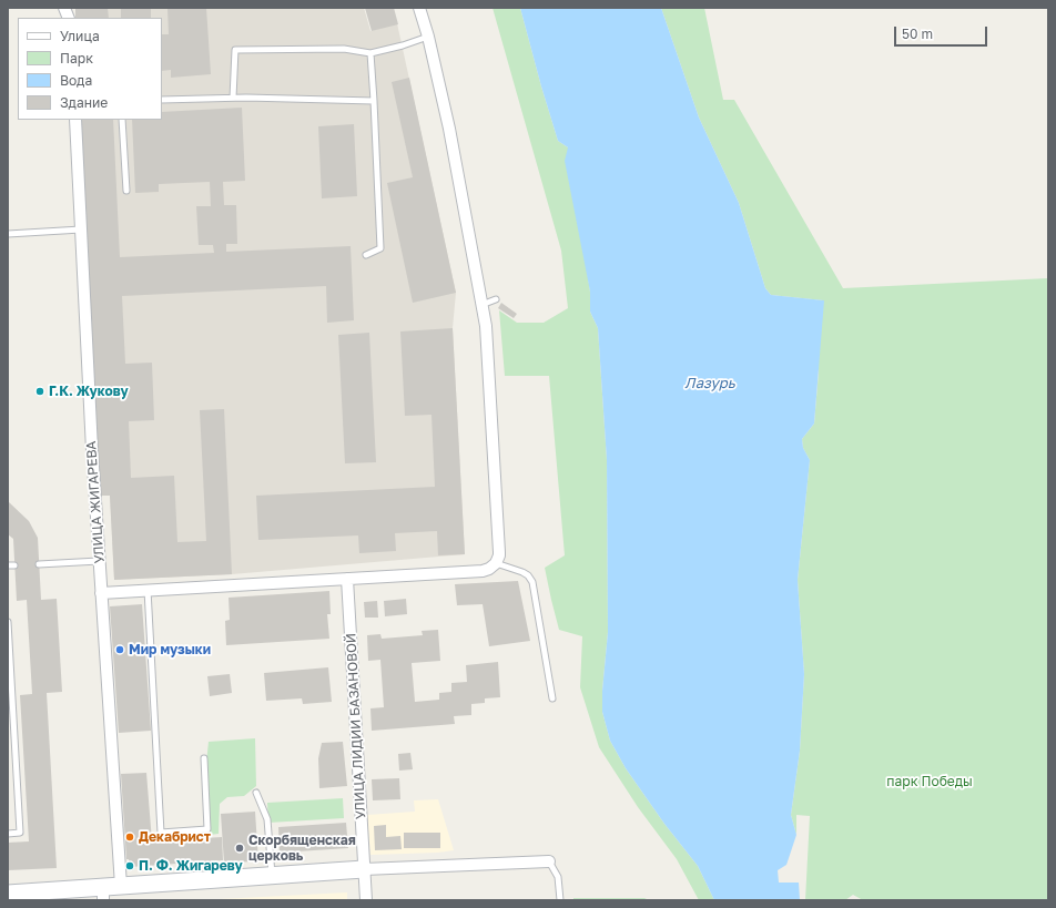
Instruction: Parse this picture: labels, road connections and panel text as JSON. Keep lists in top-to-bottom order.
{
  "streets": {
    "street": ["УЛИЦА ЖИГАРЕВА", "УЛИЦА ЛИДИИ БАЗАНОВОЙ"]
  },
  "water": ["Лазурь"],
  "parks": ["парк Победы"],
  "places": [
    "Г.К. Жукову",
    "Мир музыки",
    "Декабрист",
    "Скорбященская церковь",
    "П. Ф. Жигареву"
  ],
  "legend": [
    "Улица",
    "Парк",
    "Вода",
    "Здание"
  ],
  "scale_bar": "50 m"
}
